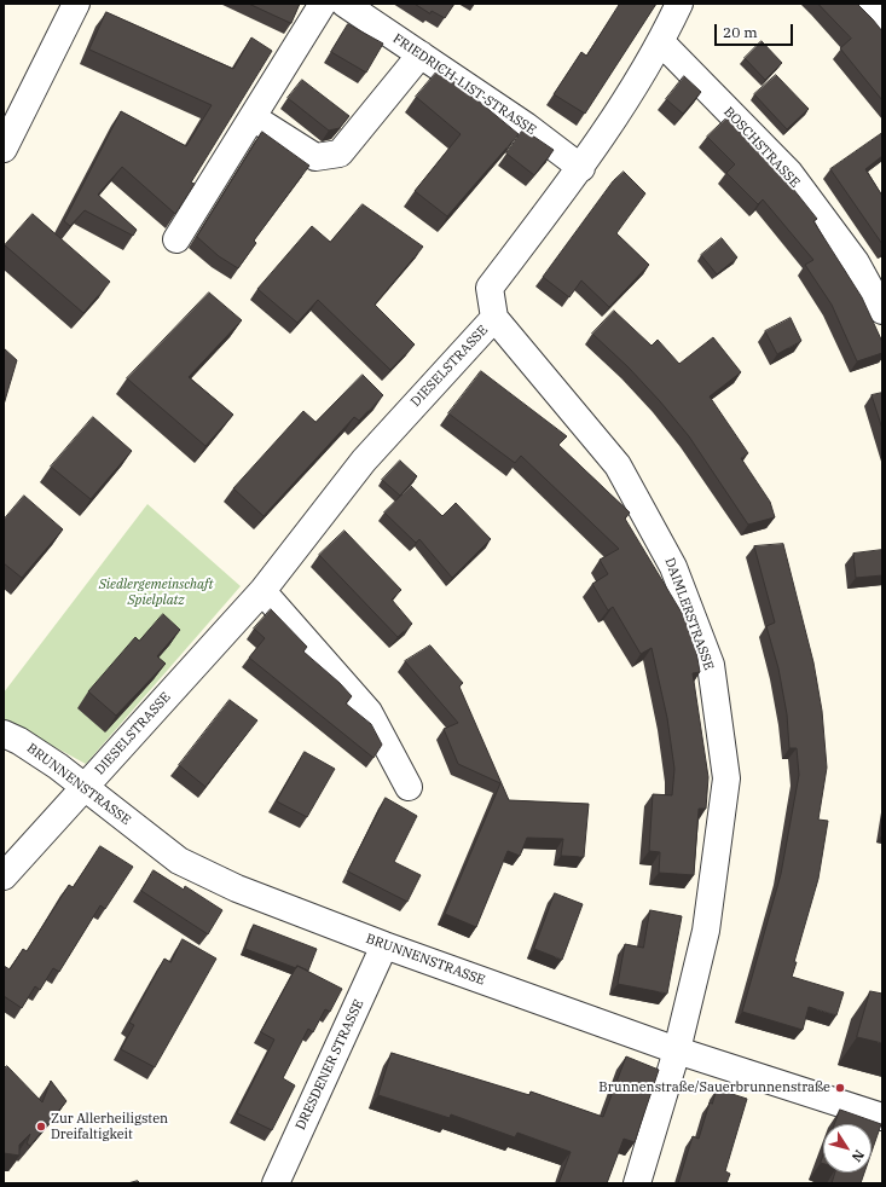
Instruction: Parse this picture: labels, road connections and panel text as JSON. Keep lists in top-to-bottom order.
{
  "streets": {
    "street": [
      "FRIEDRICH-LIST-STRASSE",
      "BOSCHSTRASSE",
      "DIESELSTRASSE",
      "DAIMLERSTRASSE",
      "BRUNNENSTRASSE",
      "DRESDENER STRASSE"
    ]
  },
  "crossings": [
    ["FRIEDRICH-LIST-STRASSE", "DIESELSTRASSE"],
    ["BOSCHSTRASSE", "DIESELSTRASSE"],
    ["DIESELSTRASSE", "DAIMLERSTRASSE"],
    ["DIESELSTRASSE", "BRUNNENSTRASSE"],
    ["DAIMLERSTRASSE", "BRUNNENSTRASSE"],
    ["BRUNNENSTRASSE", "DRESDENER STRASSE"]
  ],
  "parks": ["Siedlergemeinschaft Spielplatz"],
  "places": ["Brunnenstraße/Sauerbrunnenstraße", "Zur Allerheiligsten Dreifaltigkeit"],
  "scale_bar": "20 m",
  "north": "bottom right"
}
